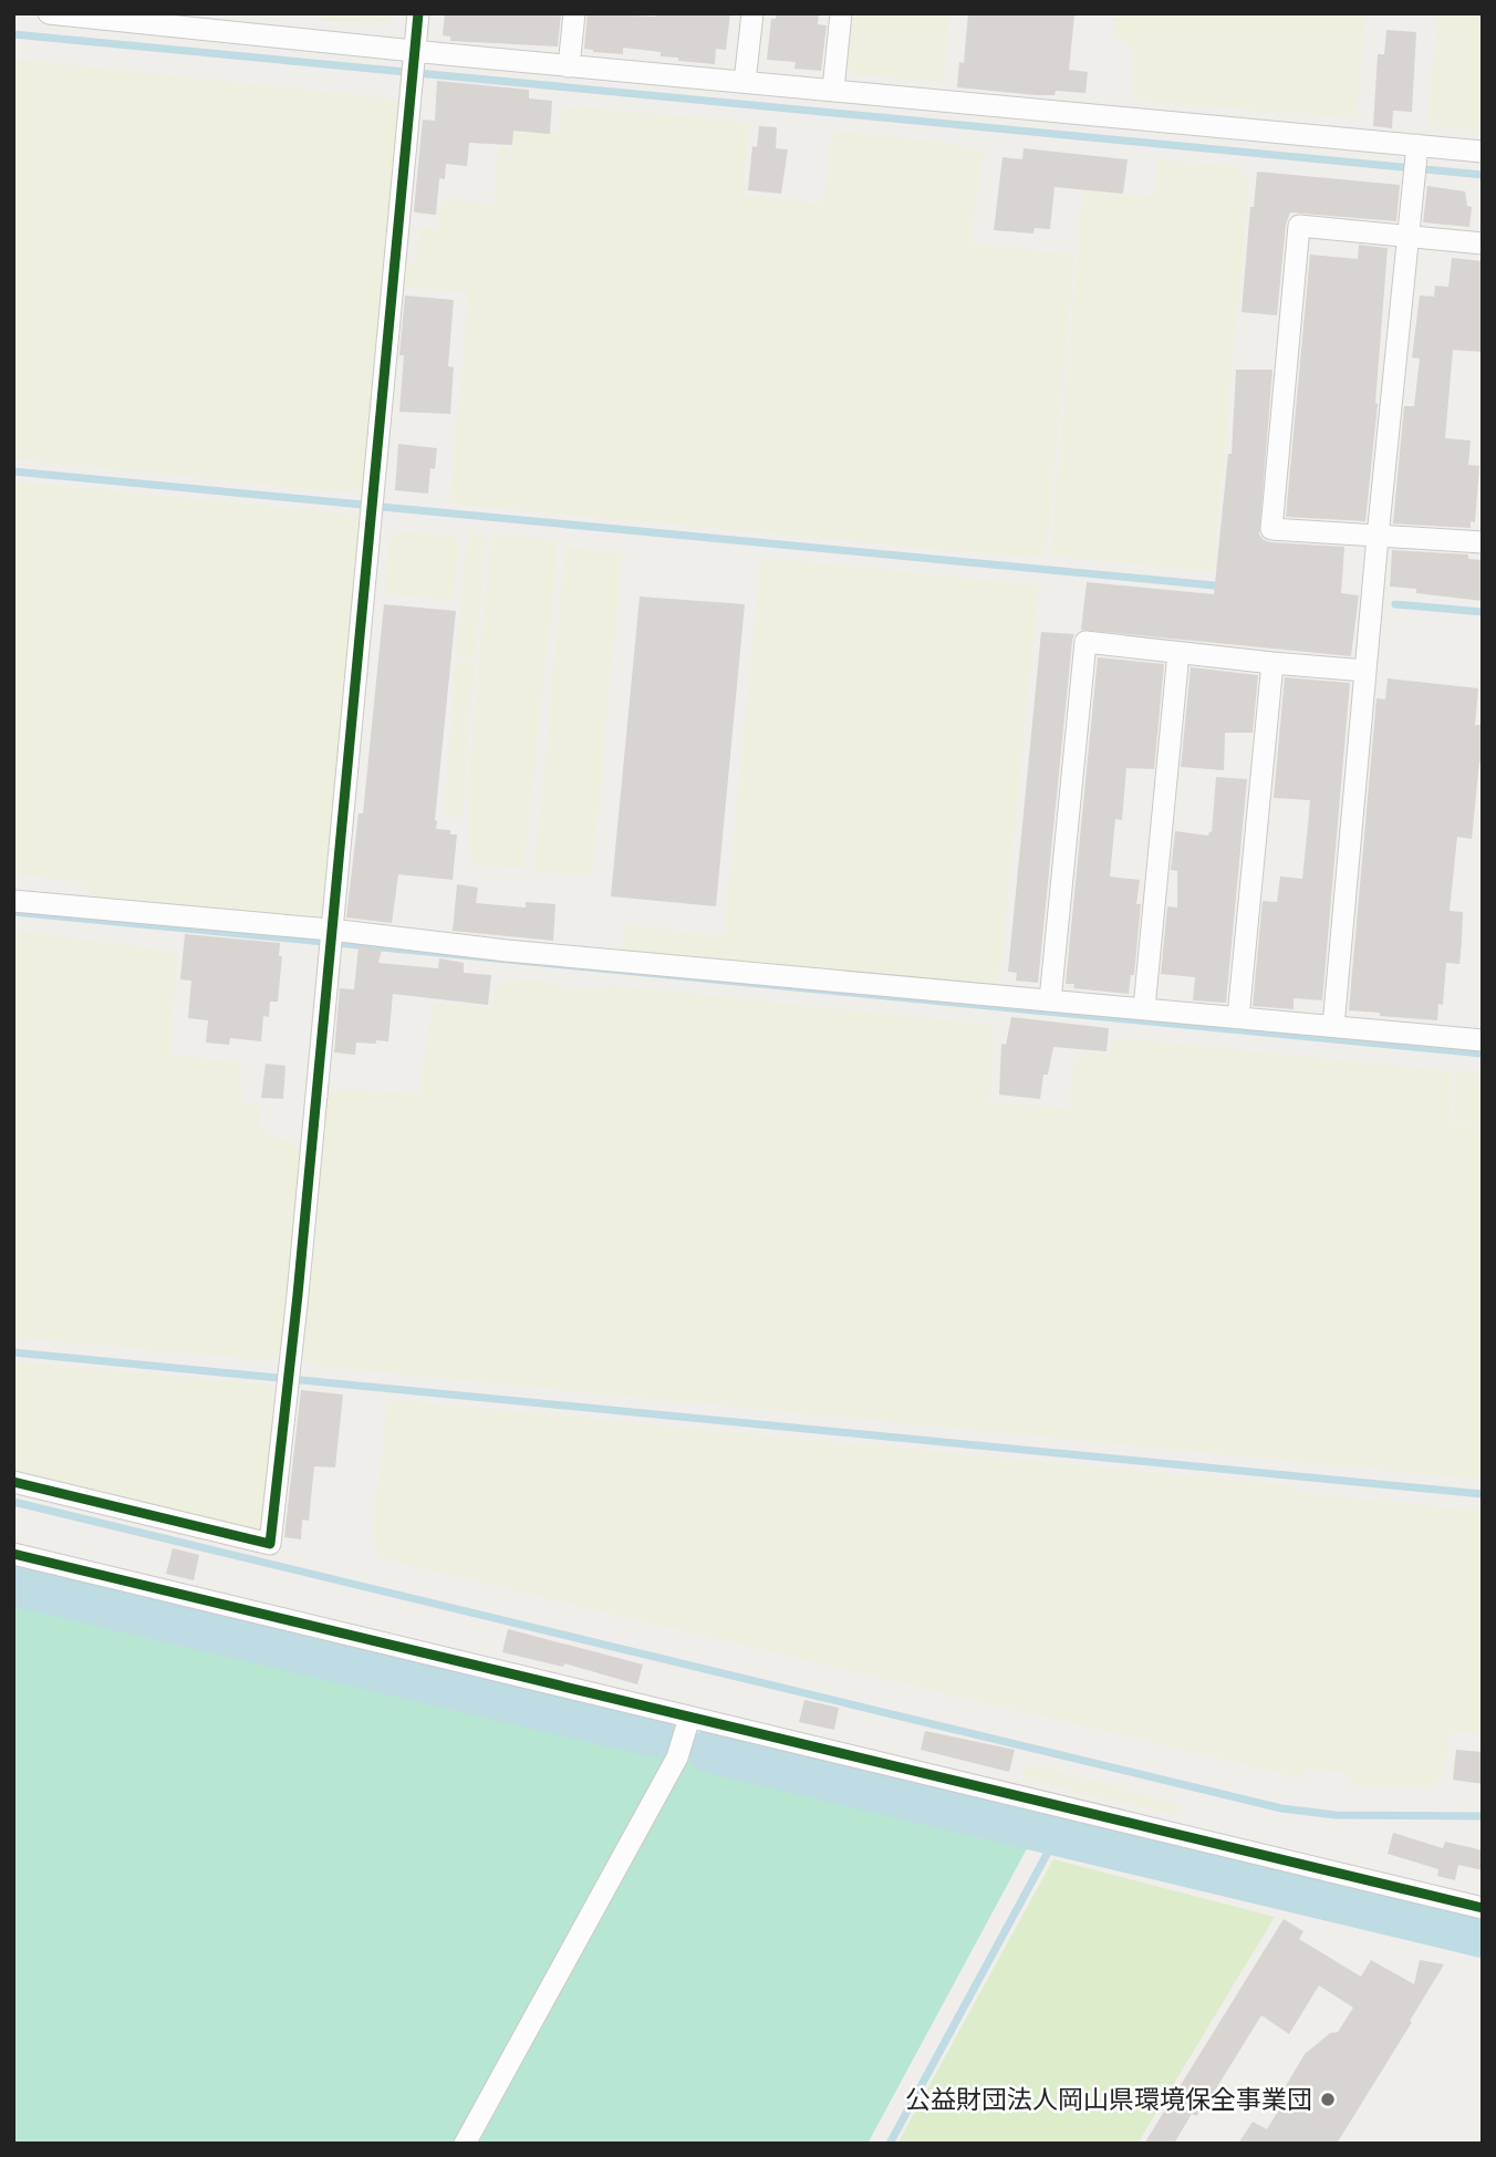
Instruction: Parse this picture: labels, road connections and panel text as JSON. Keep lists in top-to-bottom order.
{
  "places": ["公益財団法人岡山県環境保全事業団"]
}
